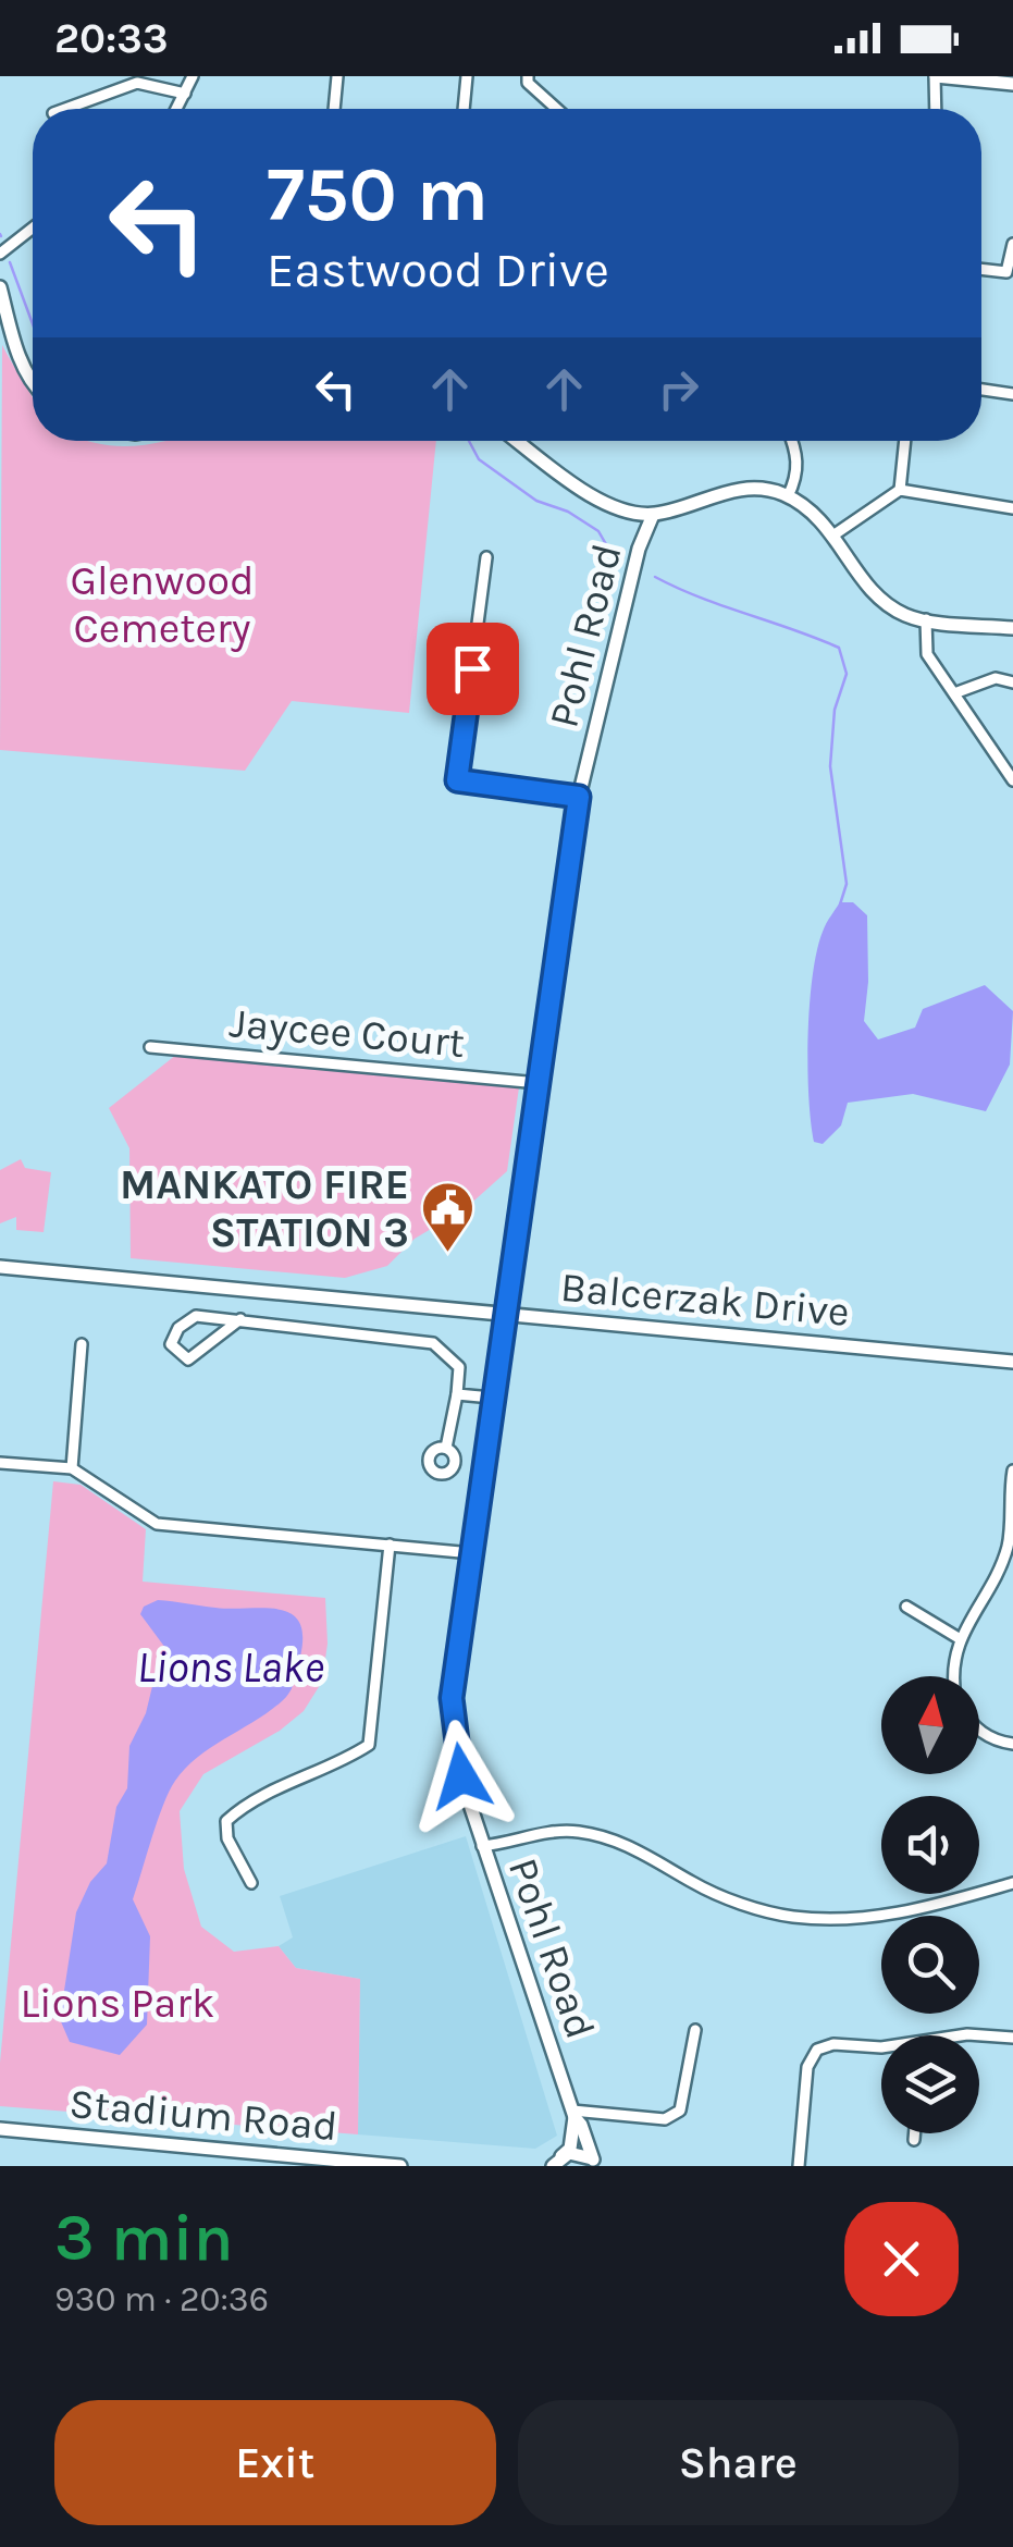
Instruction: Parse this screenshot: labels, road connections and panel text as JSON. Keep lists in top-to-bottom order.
{
  "streets": {
    "street": [
      "Pohl Road",
      "Jaycee Court",
      "Balcerzak Drive",
      "Stadium Road"
    ]
  },
  "crossings": [
    ["Pohl Road", "Jaycee Court"],
    ["Pohl Road", "Balcerzak Drive"]
  ],
  "water": ["Lions Lake"],
  "parks": ["Glenwood Cemetery", "Lions Park"],
  "places": {
    "public building": ["MANKATO FIRE STATION 3"]
  },
  "north": "top",
  "page": {
    "status": "20:33",
    "turn": ["750 m", "Eastwood Drive"],
    "heading": ["3 min", "930 m · 20:36"],
    "buttons": ["Exit", "Share"]
  }
}
